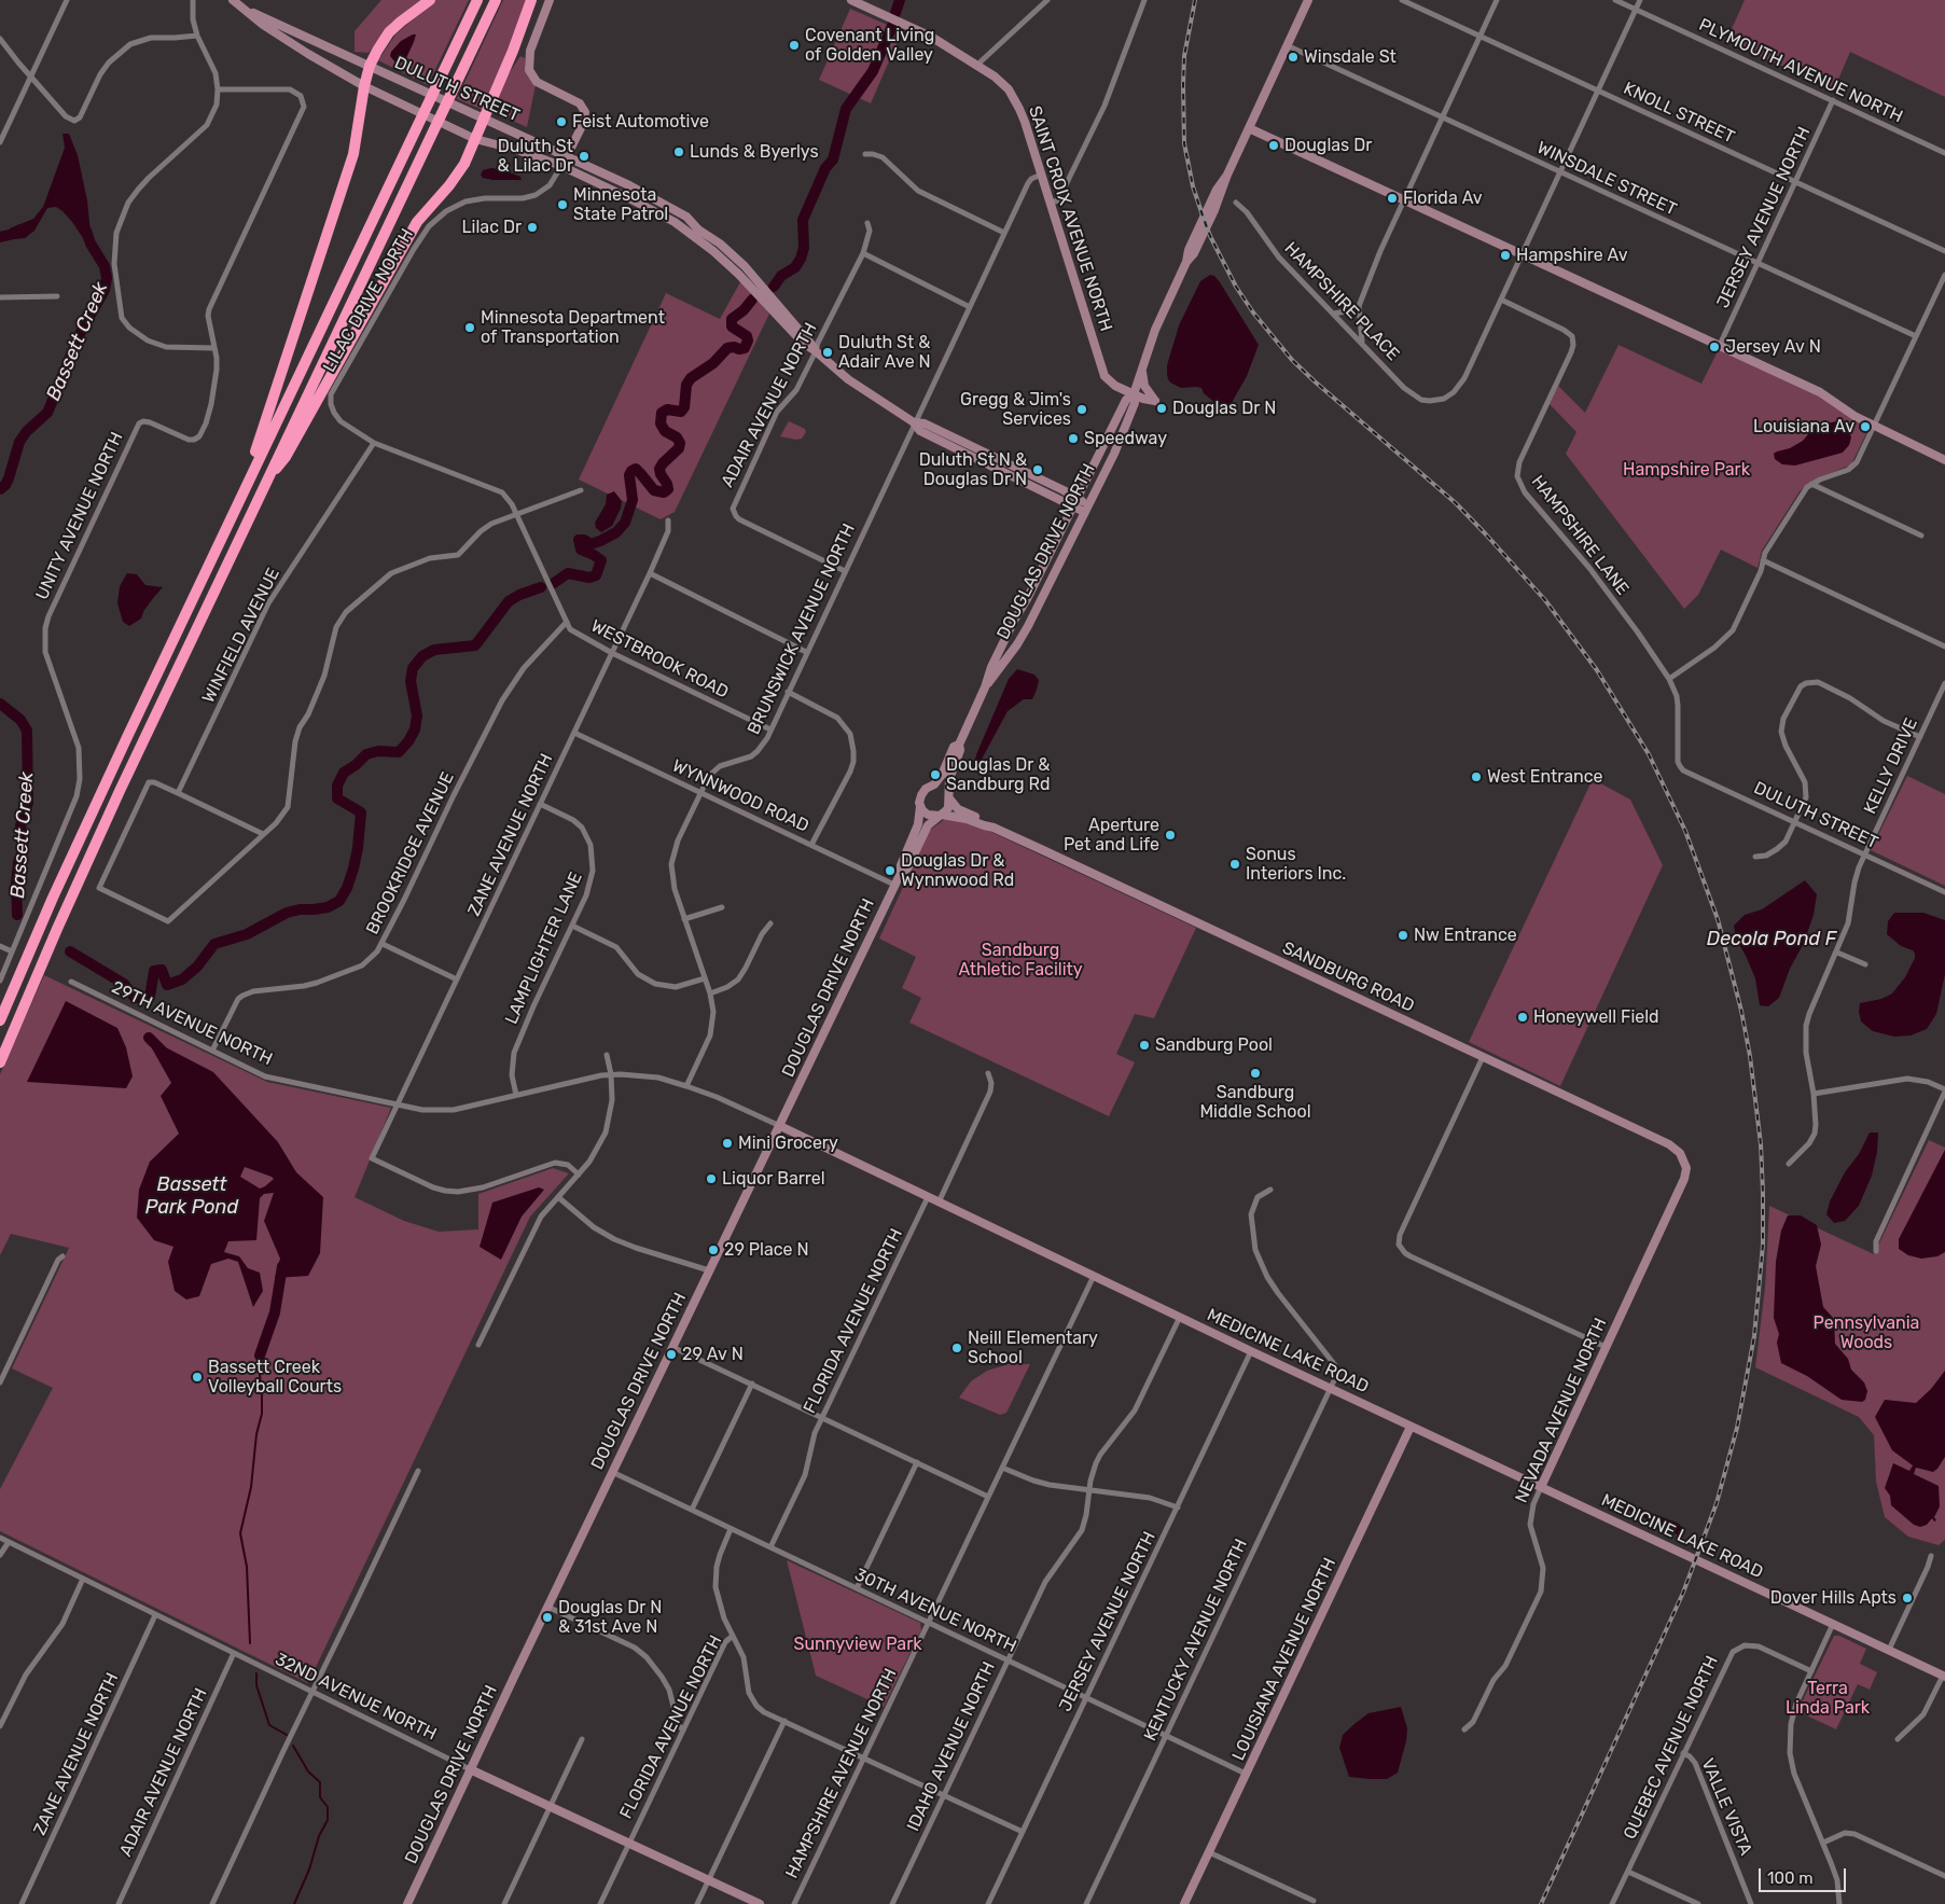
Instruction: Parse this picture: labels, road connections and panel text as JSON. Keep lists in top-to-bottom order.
{
  "streets": {
    "street": [
      "PLYMOUTH AVENUE NORTH",
      "DULUTH STREET",
      "KNOLL STREET",
      "WINSDALE STREET",
      "JERSEY AVENUE NORTH",
      "SAINT CROIX AVENUE NORTH",
      "LILAC DRIVE NORTH",
      "HAMPSHIRE PLACE",
      "ADAIR AVENUE NORTH",
      "UNITY AVENUE NORTH",
      "HAMPSHIRE LANE",
      "DOUGLAS DRIVE NORTH",
      "BRUNSWICK AVENUE NORTH",
      "WINFIELD AVENUE",
      "WESTBROOK ROAD",
      "KELLY DRIVE",
      "WYNNWOOD ROAD",
      "ZANE AVENUE NORTH",
      "BROOKRIDGE AVENUE",
      "LAMPLIGHTER LANE",
      "SANDBURG ROAD",
      "29TH AVENUE NORTH",
      "FLORIDA AVENUE NORTH",
      "MEDICINE LAKE ROAD",
      "NEVADA AVENUE NORTH",
      "30TH AVENUE NORTH",
      "KENTUCKY AVENUE NORTH",
      "LOUISIANA AVENUE NORTH",
      "32ND AVENUE NORTH",
      "IDAHO AVENUE NORTH",
      "QUEBEC AVENUE NORTH",
      "HAMPSHIRE AVENUE NORTH",
      "VALLE VISTA"
    ]
  },
  "crossings": [
    ["PLYMOUTH AVENUE NORTH", "JERSEY AVENUE NORTH"],
    ["DULUTH STREET", "LILAC DRIVE NORTH"],
    ["DULUTH STREET", "ADAIR AVENUE NORTH"],
    ["DULUTH STREET", "HAMPSHIRE LANE"],
    ["DULUTH STREET", "DOUGLAS DRIVE NORTH"],
    ["DULUTH STREET", "BRUNSWICK AVENUE NORTH"],
    ["DULUTH STREET", "KELLY DRIVE"],
    ["KNOLL STREET", "JERSEY AVENUE NORTH"],
    ["WINSDALE STREET", "JERSEY AVENUE NORTH"],
    ["WINSDALE STREET", "DOUGLAS DRIVE NORTH"],
    ["JERSEY AVENUE NORTH", "MEDICINE LAKE ROAD"],
    ["JERSEY AVENUE NORTH", "30TH AVENUE NORTH"],
    ["SAINT CROIX AVENUE NORTH", "DOUGLAS DRIVE NORTH"],
    ["SAINT CROIX AVENUE NORTH", "BRUNSWICK AVENUE NORTH"],
    ["LILAC DRIVE NORTH", "WESTBROOK ROAD"],
    ["HAMPSHIRE PLACE", "HAMPSHIRE LANE"],
    ["ADAIR AVENUE NORTH", "BRUNSWICK AVENUE NORTH"],
    ["ADAIR AVENUE NORTH", "32ND AVENUE NORTH"],
    ["DOUGLAS DRIVE NORTH", "WYNNWOOD ROAD"],
    ["DOUGLAS DRIVE NORTH", "SANDBURG ROAD"],
    ["DOUGLAS DRIVE NORTH", "MEDICINE LAKE ROAD"],
    ["DOUGLAS DRIVE NORTH", "30TH AVENUE NORTH"],
    ["DOUGLAS DRIVE NORTH", "32ND AVENUE NORTH"],
    ["BRUNSWICK AVENUE NORTH", "WESTBROOK ROAD"],
    ["BRUNSWICK AVENUE NORTH", "WYNNWOOD ROAD"],
    ["BRUNSWICK AVENUE NORTH", "MEDICINE LAKE ROAD"],
    ["WINFIELD AVENUE", "WESTBROOK ROAD"],
    ["WESTBROOK ROAD", "ZANE AVENUE NORTH"],
    ["WESTBROOK ROAD", "BROOKRIDGE AVENUE"],
    ["WYNNWOOD ROAD", "ZANE AVENUE NORTH"],
    ["ZANE AVENUE NORTH", "LAMPLIGHTER LANE"],
    ["ZANE AVENUE NORTH", "29TH AVENUE NORTH"],
    ["ZANE AVENUE NORTH", "MEDICINE LAKE ROAD"],
    ["ZANE AVENUE NORTH", "32ND AVENUE NORTH"],
    ["BROOKRIDGE AVENUE", "29TH AVENUE NORTH"],
    ["LAMPLIGHTER LANE", "MEDICINE LAKE ROAD"],
    ["SANDBURG ROAD", "NEVADA AVENUE NORTH"],
    ["29TH AVENUE NORTH", "MEDICINE LAKE ROAD"],
    ["FLORIDA AVENUE NORTH", "MEDICINE LAKE ROAD"],
    ["FLORIDA AVENUE NORTH", "30TH AVENUE NORTH"],
    ["FLORIDA AVENUE NORTH", "32ND AVENUE NORTH"],
    ["MEDICINE LAKE ROAD", "NEVADA AVENUE NORTH"],
    ["MEDICINE LAKE ROAD", "KENTUCKY AVENUE NORTH"],
    ["MEDICINE LAKE ROAD", "LOUISIANA AVENUE NORTH"],
    ["MEDICINE LAKE ROAD", "IDAHO AVENUE NORTH"],
    ["MEDICINE LAKE ROAD", "HAMPSHIRE AVENUE NORTH"],
    ["30TH AVENUE NORTH", "KENTUCKY AVENUE NORTH"],
    ["30TH AVENUE NORTH", "LOUISIANA AVENUE NORTH"],
    ["30TH AVENUE NORTH", "IDAHO AVENUE NORTH"],
    ["30TH AVENUE NORTH", "HAMPSHIRE AVENUE NORTH"],
    ["QUEBEC AVENUE NORTH", "VALLE VISTA"]
  ],
  "water": ["Bassett Creek", "Decola Pond F", "Bassett Park Pond"],
  "parks": [
    "Hampshire Park",
    "Sandburg Athletic Facility",
    "Pennsylvania Woods",
    "Sunnyview Park",
    "Terra Linda Park"
  ],
  "places": [
    "Covenant Living of Golden Valley",
    "Winsdale St",
    "Feist Automotive",
    "Douglas Dr",
    "Lunds & Byerlys",
    "Duluth St & Lilac Dr",
    "Florida Av",
    "Minnesota State Patrol",
    "Lilac Dr",
    "Hampshire Av",
    "Minnesota Department of Transportation",
    "Jersey Av N",
    "Duluth St & Adair Ave N",
    "Douglas Dr N",
    "Gregg & Jim's Services",
    "Louisiana Av",
    "Speedway",
    "Duluth St N & Douglas Dr N",
    "Douglas Dr & Sandburg Rd",
    "West Entrance",
    "Aperture Pet and Life",
    "Sonus Interiors Inc.",
    "Douglas Dr & Wynnwood Rd",
    "Nw Entrance",
    "Honeywell Field",
    "Sandburg Pool",
    "Sandburg Middle School",
    "Mini Grocery",
    "Liquor Barrel",
    "29 Place N",
    "Neill Elementary School",
    "29 Av N",
    "Bassett Creek Volleyball Courts",
    "Dover Hills Apts",
    "Douglas Dr N & 31st Ave N"
  ],
  "scale_bar": "100 m"
}
